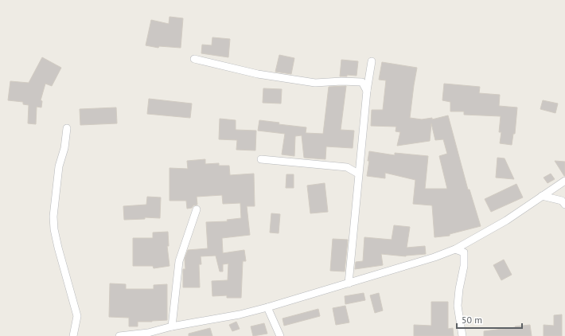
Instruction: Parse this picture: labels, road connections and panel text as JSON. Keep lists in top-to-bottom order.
{
  "scale_bar": "50 m"
}
